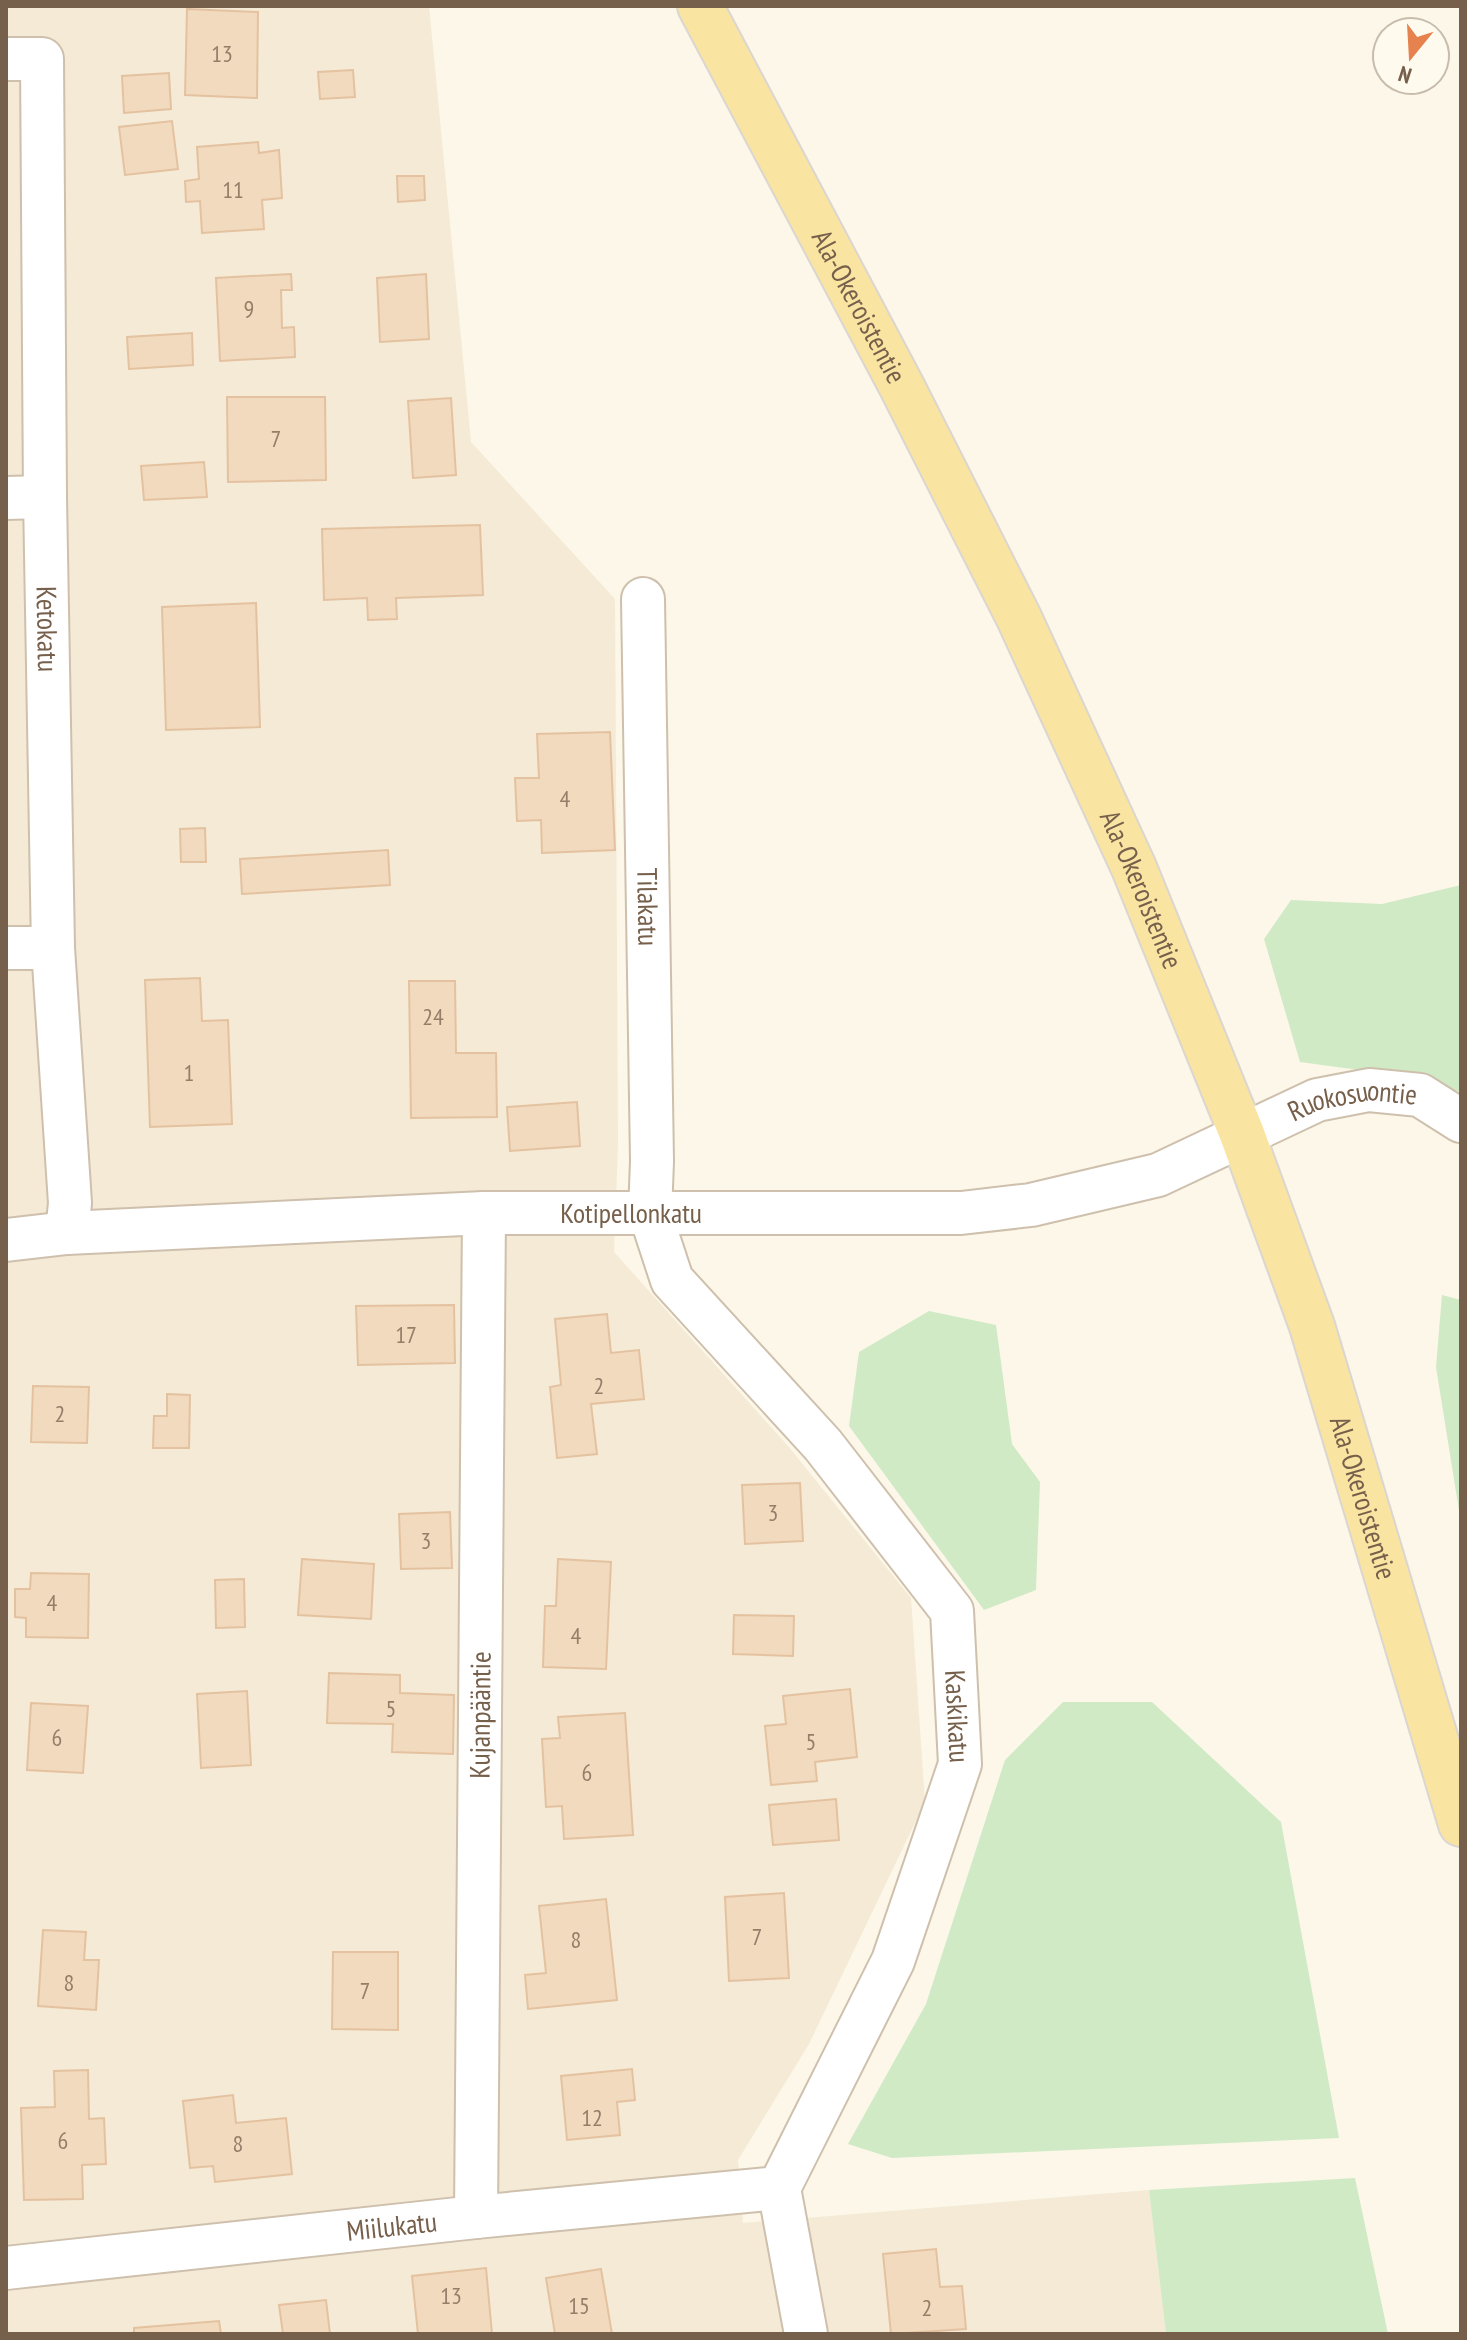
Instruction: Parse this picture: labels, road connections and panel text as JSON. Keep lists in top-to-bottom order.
{
  "streets": {
    "main road": ["Ala-Okeroistentie"],
    "street": [
      "Ketokatu",
      "Tilakatu",
      "Ruokosuontie",
      "Kotipellonkatu",
      "Kujanpääntie",
      "Kaskikatu",
      "Miilukatu"
    ]
  },
  "crossings": [
    ["Ala-Okeroistentie", "Ruokosuontie"],
    ["Ala-Okeroistentie", "Kotipellonkatu"],
    ["Ketokatu", "Kotipellonkatu"],
    ["Tilakatu", "Kotipellonkatu"],
    ["Tilakatu", "Kaskikatu"],
    ["Ruokosuontie", "Kotipellonkatu"],
    ["Kotipellonkatu", "Kujanpääntie"],
    ["Kotipellonkatu", "Kaskikatu"],
    ["Kujanpääntie", "Miilukatu"],
    ["Kaskikatu", "Miilukatu"]
  ],
  "house_numbers": [
    "13",
    "11",
    "9",
    "7",
    "4",
    "24",
    "1",
    "17",
    "2",
    "2",
    "3",
    "3",
    "4",
    "4",
    "5",
    "6",
    "5",
    "6",
    "7",
    "8",
    "8",
    "7",
    "12",
    "6",
    "8",
    "13",
    "15",
    "2"
  ],
  "north": "bottom"
}
